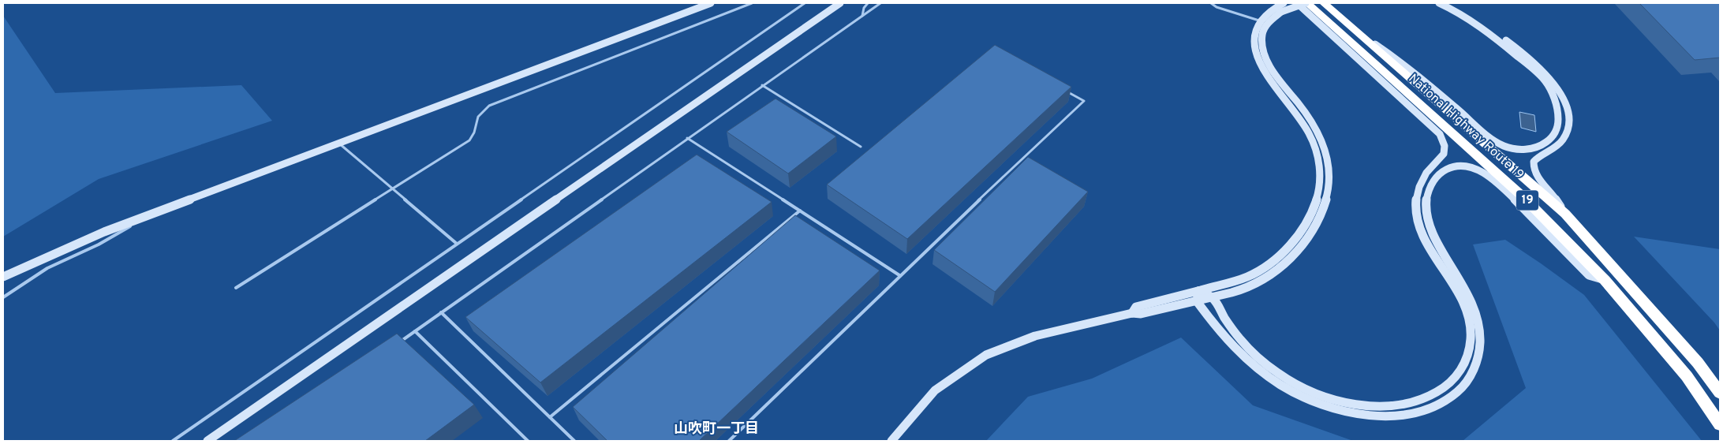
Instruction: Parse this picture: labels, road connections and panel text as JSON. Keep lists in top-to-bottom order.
{
  "streets": {
    "highway": ["National Highway Route 19", "19"]
  },
  "districts": ["山吹町一丁目"]
}
